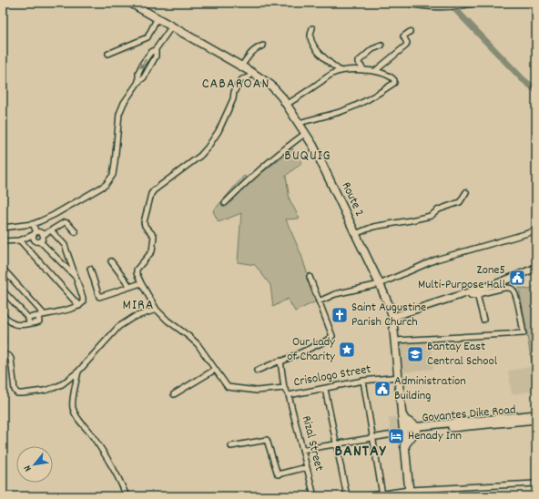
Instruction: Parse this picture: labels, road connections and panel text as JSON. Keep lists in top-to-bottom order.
{
  "streets": {
    "highway": ["Route 2"],
    "main road": ["Govantes Dike Road"],
    "street": ["Crisologo Street", "Rizal Street"]
  },
  "crossings": [
    ["Route 2", "Crisologo Street"],
    ["Route 2", "Govantes Dike Road"],
    ["Crisologo Street", "Rizal Street"]
  ],
  "districts": [
    "CABAROAN",
    "BUQUIG",
    "MIRA",
    "BANTAY"
  ],
  "places": {
    "public building": ["Zone5 Multi-Purpose Hall", "Administration Building"],
    "church": ["Saint Augustine Parish Church"],
    "place": ["Our Lady of Charity"],
    "school or university": ["Bantay East Central School"],
    "hotel": ["Henady Inn"]
  },
  "north": "bottom left"
}
